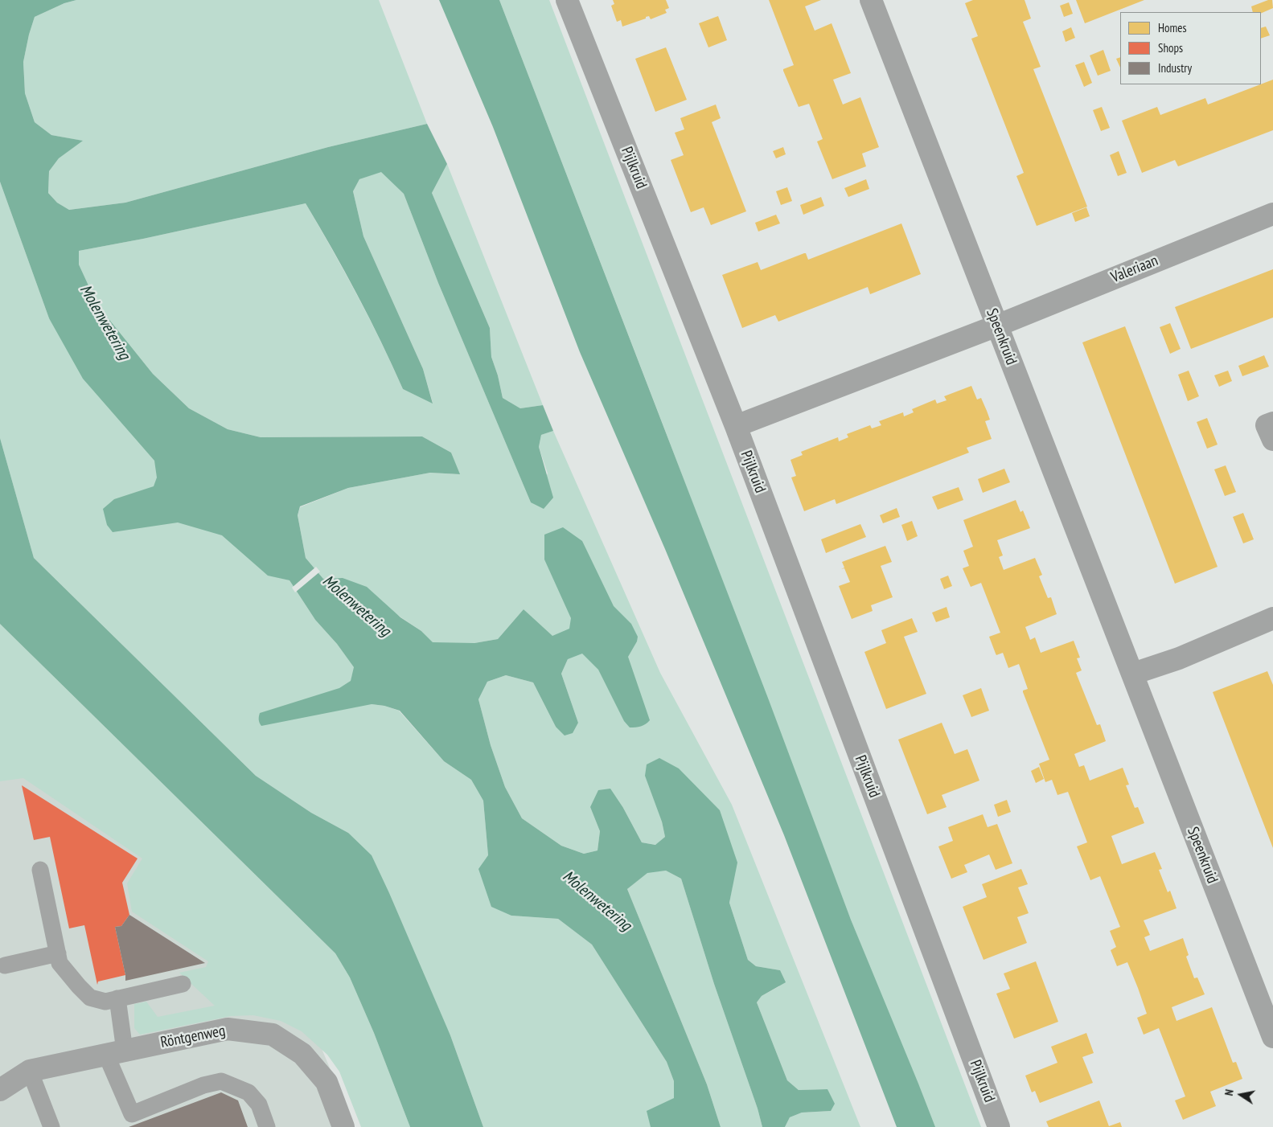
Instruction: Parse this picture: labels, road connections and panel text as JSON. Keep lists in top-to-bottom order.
{
  "streets": {
    "street": [
      "Pijlkruid",
      "Valeriaan",
      "Speenkruid",
      "Röntgenweg"
    ]
  },
  "crossings": [
    ["Valeriaan", "Speenkruid"]
  ],
  "water": ["Molenwetering"],
  "legend": ["Homes", "Shops", "Industry"],
  "north": "left"
}
